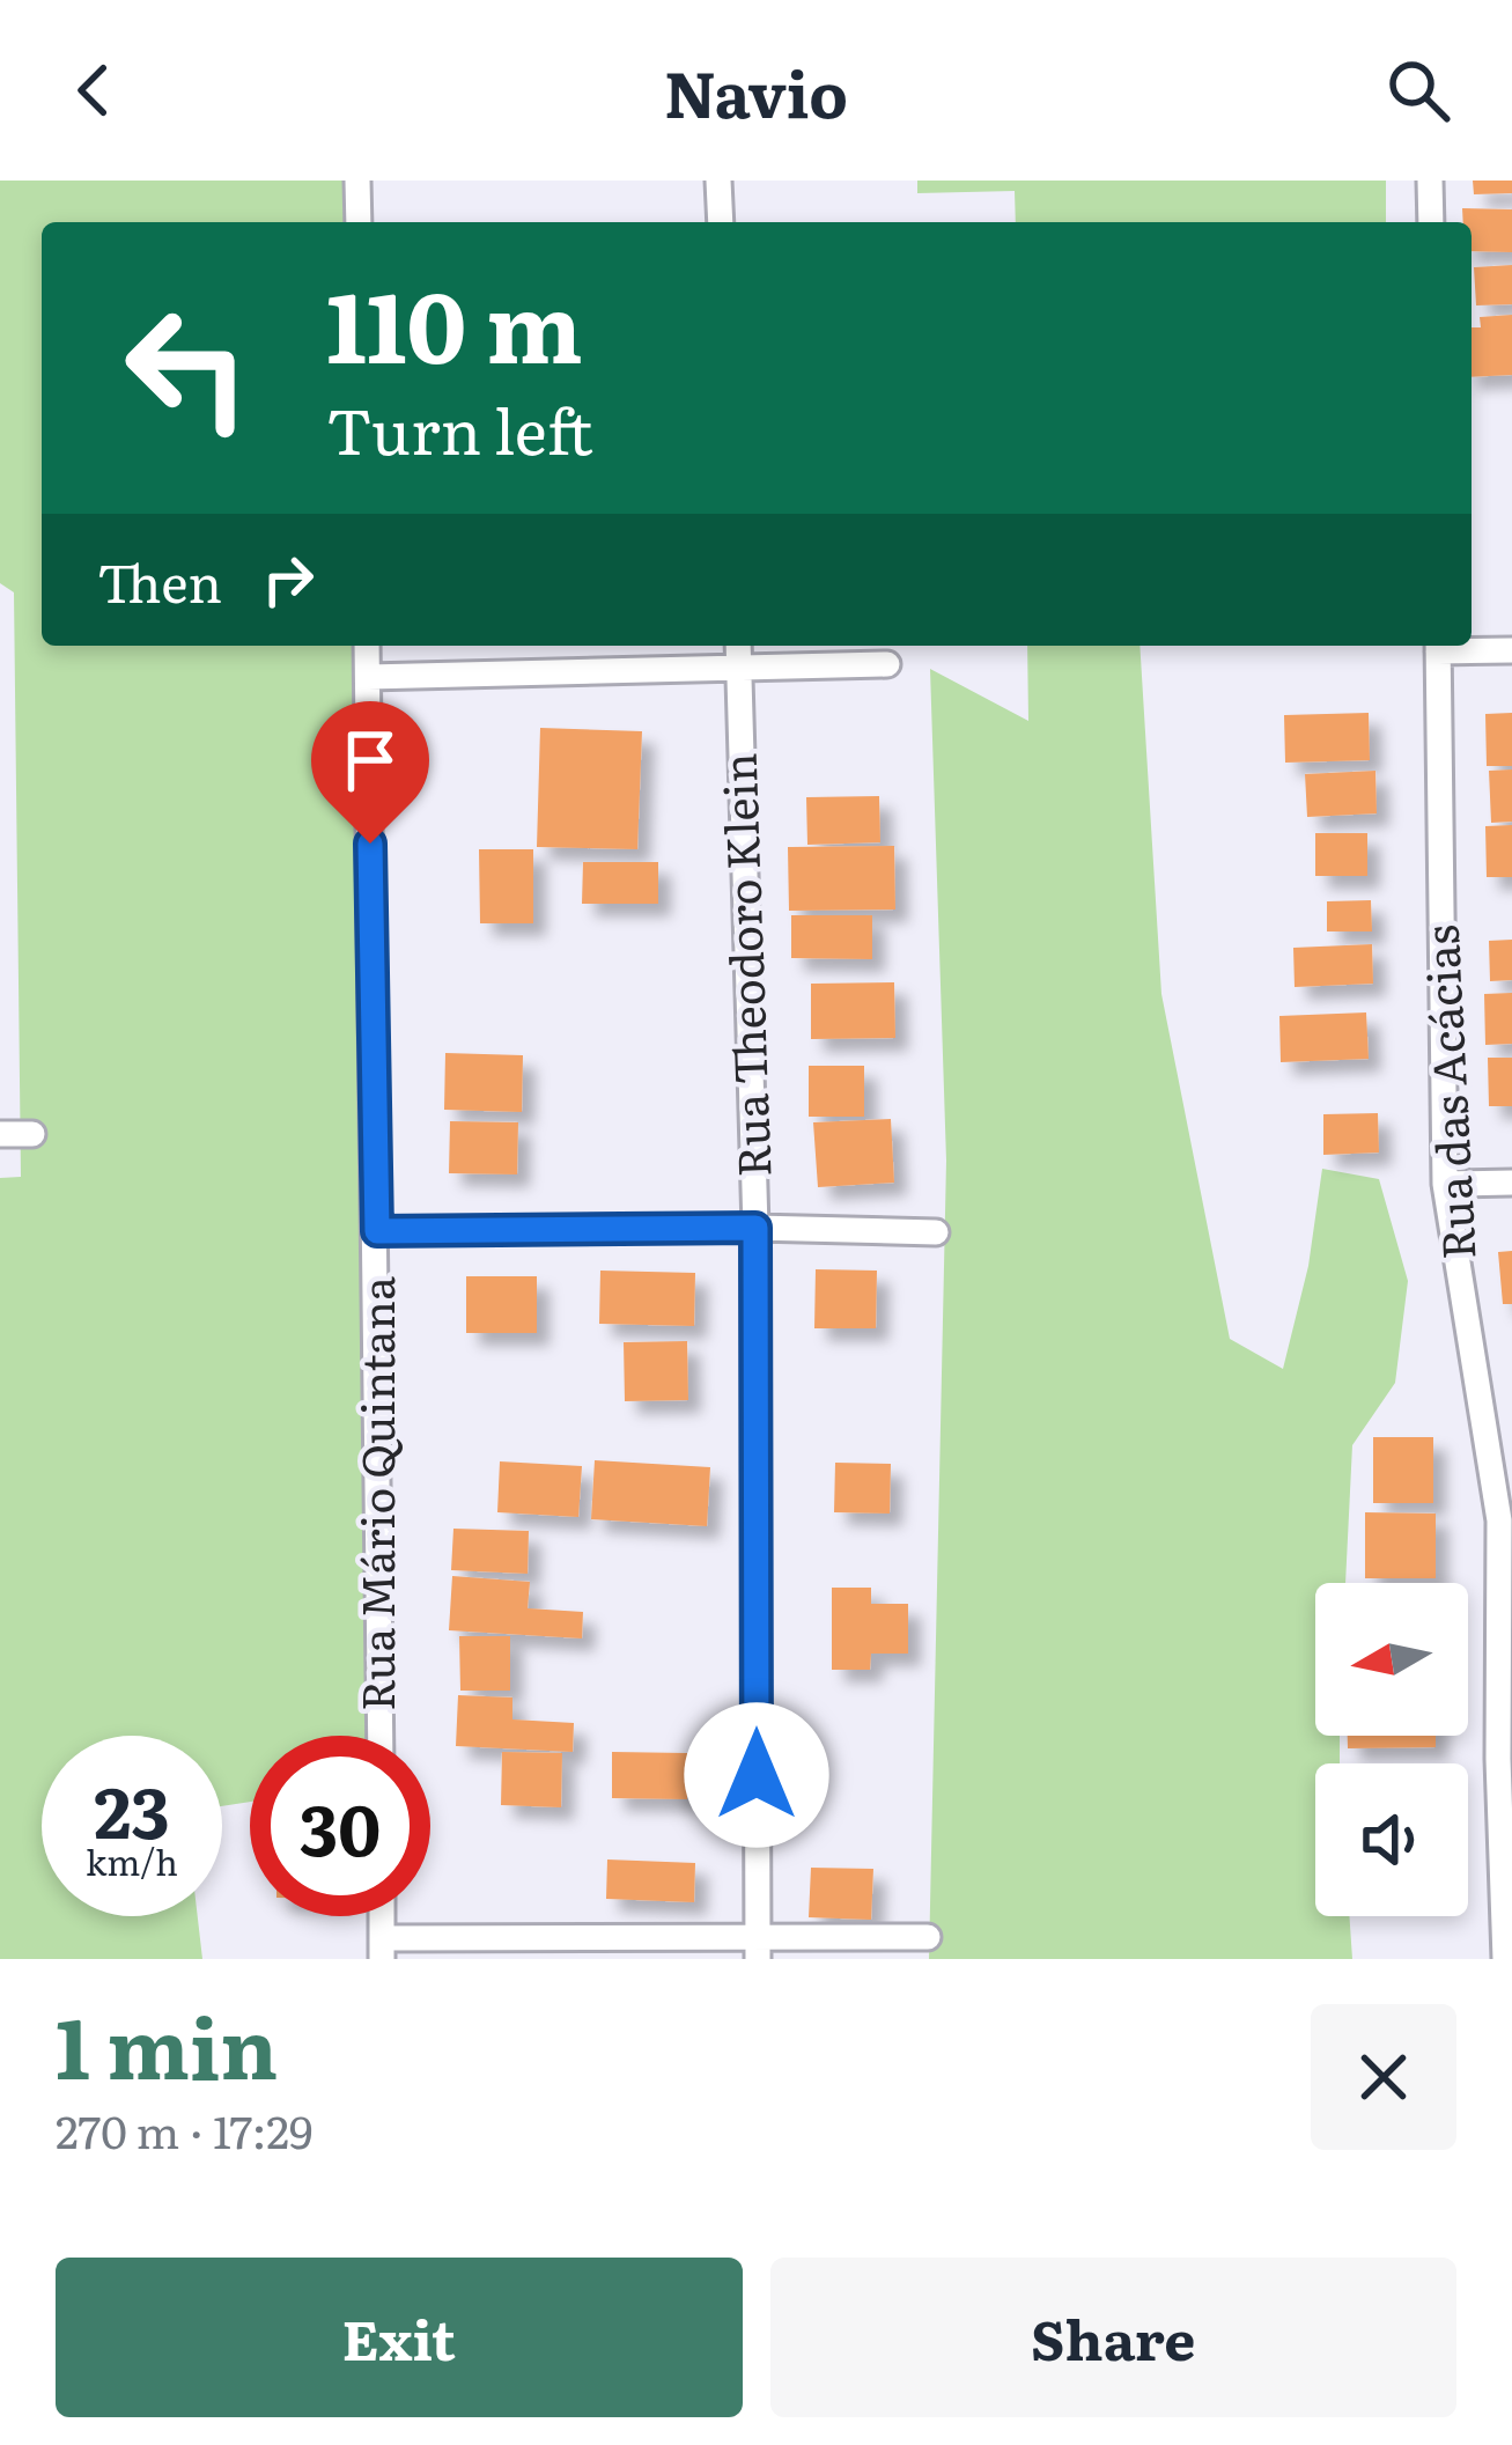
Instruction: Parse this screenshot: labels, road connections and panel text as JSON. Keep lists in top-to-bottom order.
{
  "streets": {
    "street": ["Rua Theodoro Klein", "Rua das Acácias", "Rua Mário Quintana"]
  },
  "north": "left",
  "page": {
    "header": "Navio",
    "turn": ["110 m", "Turn left"],
    "then": "Then",
    "speed": "23 km/h",
    "limit": "30",
    "heading": ["1 min", "270 m · 17:29"],
    "buttons": ["Exit", "Share"]
  }
}
